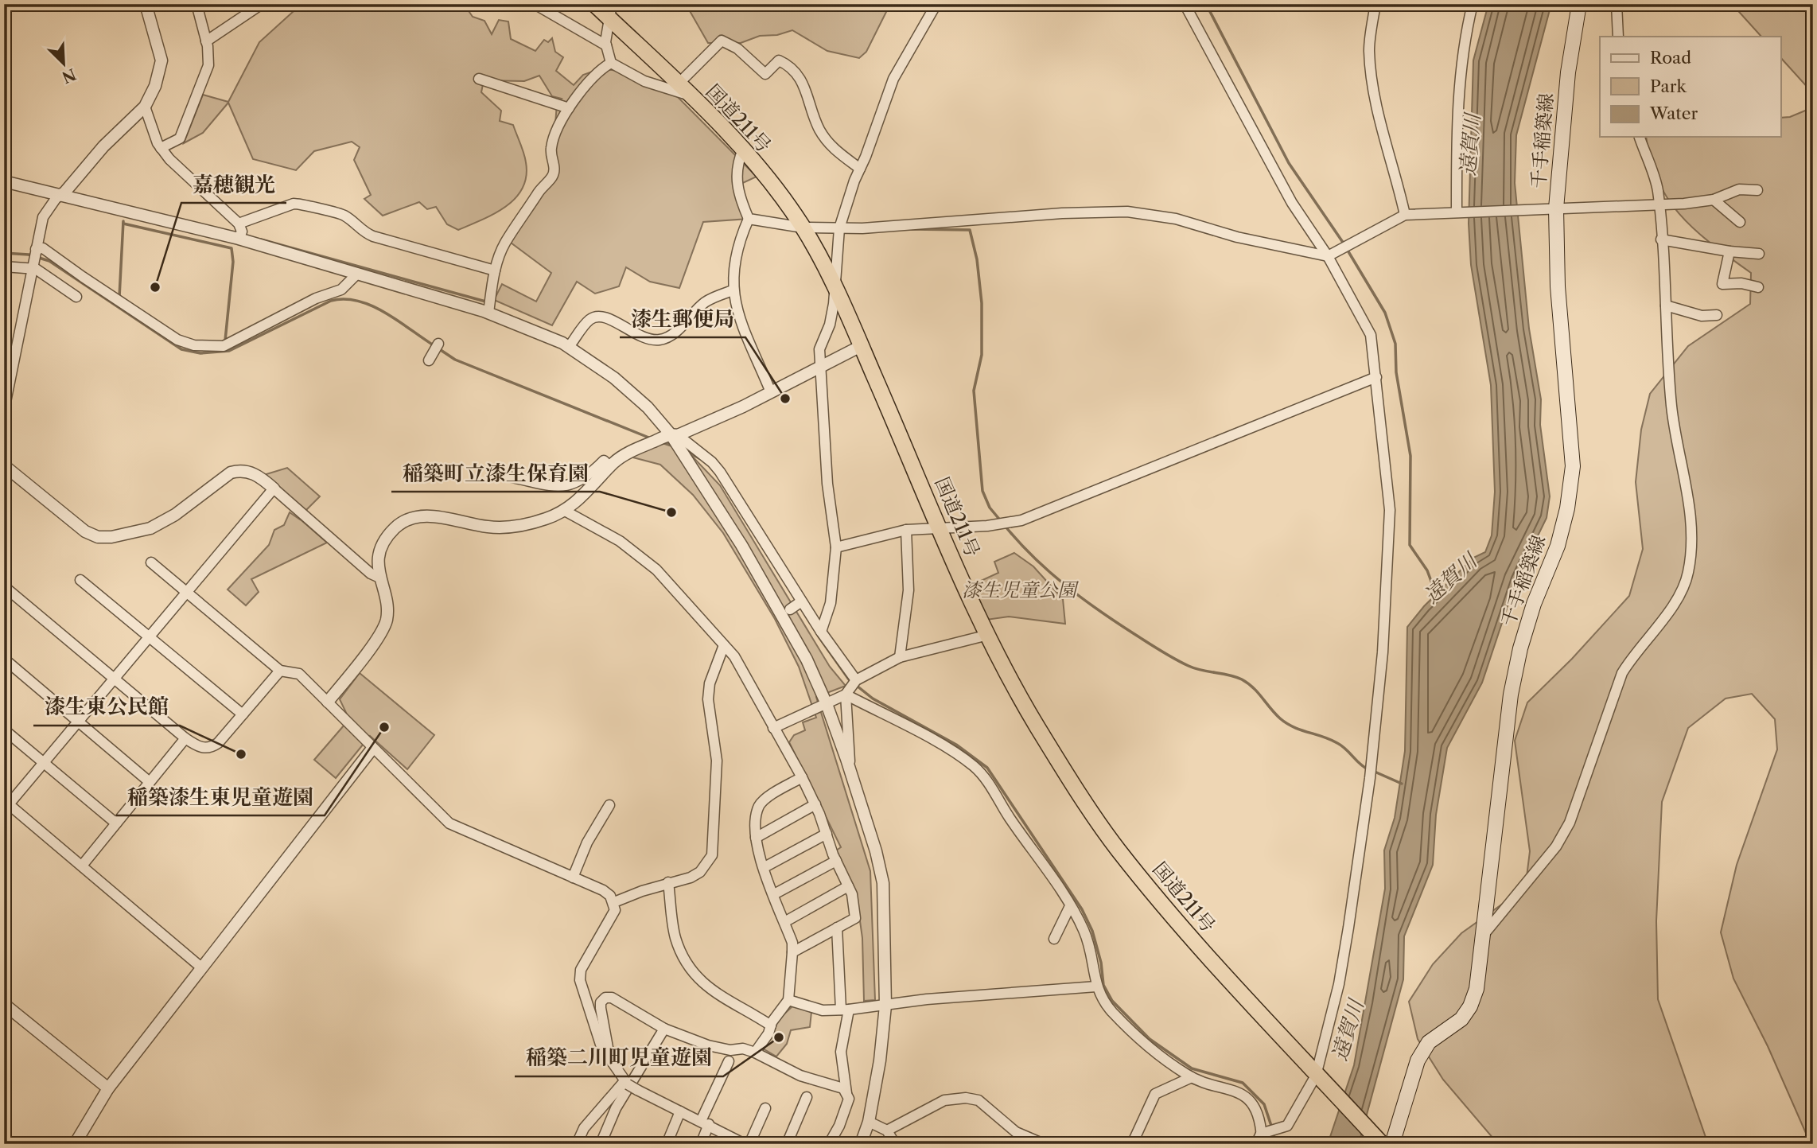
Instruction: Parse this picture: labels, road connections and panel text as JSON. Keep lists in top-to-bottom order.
{
  "streets": {
    "highway": ["国道211号"],
    "main road": ["千手稲築線"]
  },
  "water": ["遠賀川"],
  "parks": ["漆生児童公園"],
  "places": [
    "嘉穂観光",
    "漆生郵便局",
    "稲築町立漆生保育園",
    "稲築漆生東児童遊園",
    "漆生東公民館",
    "稲築二川町児童遊園"
  ],
  "legend": ["Road", "Park", "Water"],
  "north": "bottom right"
}
